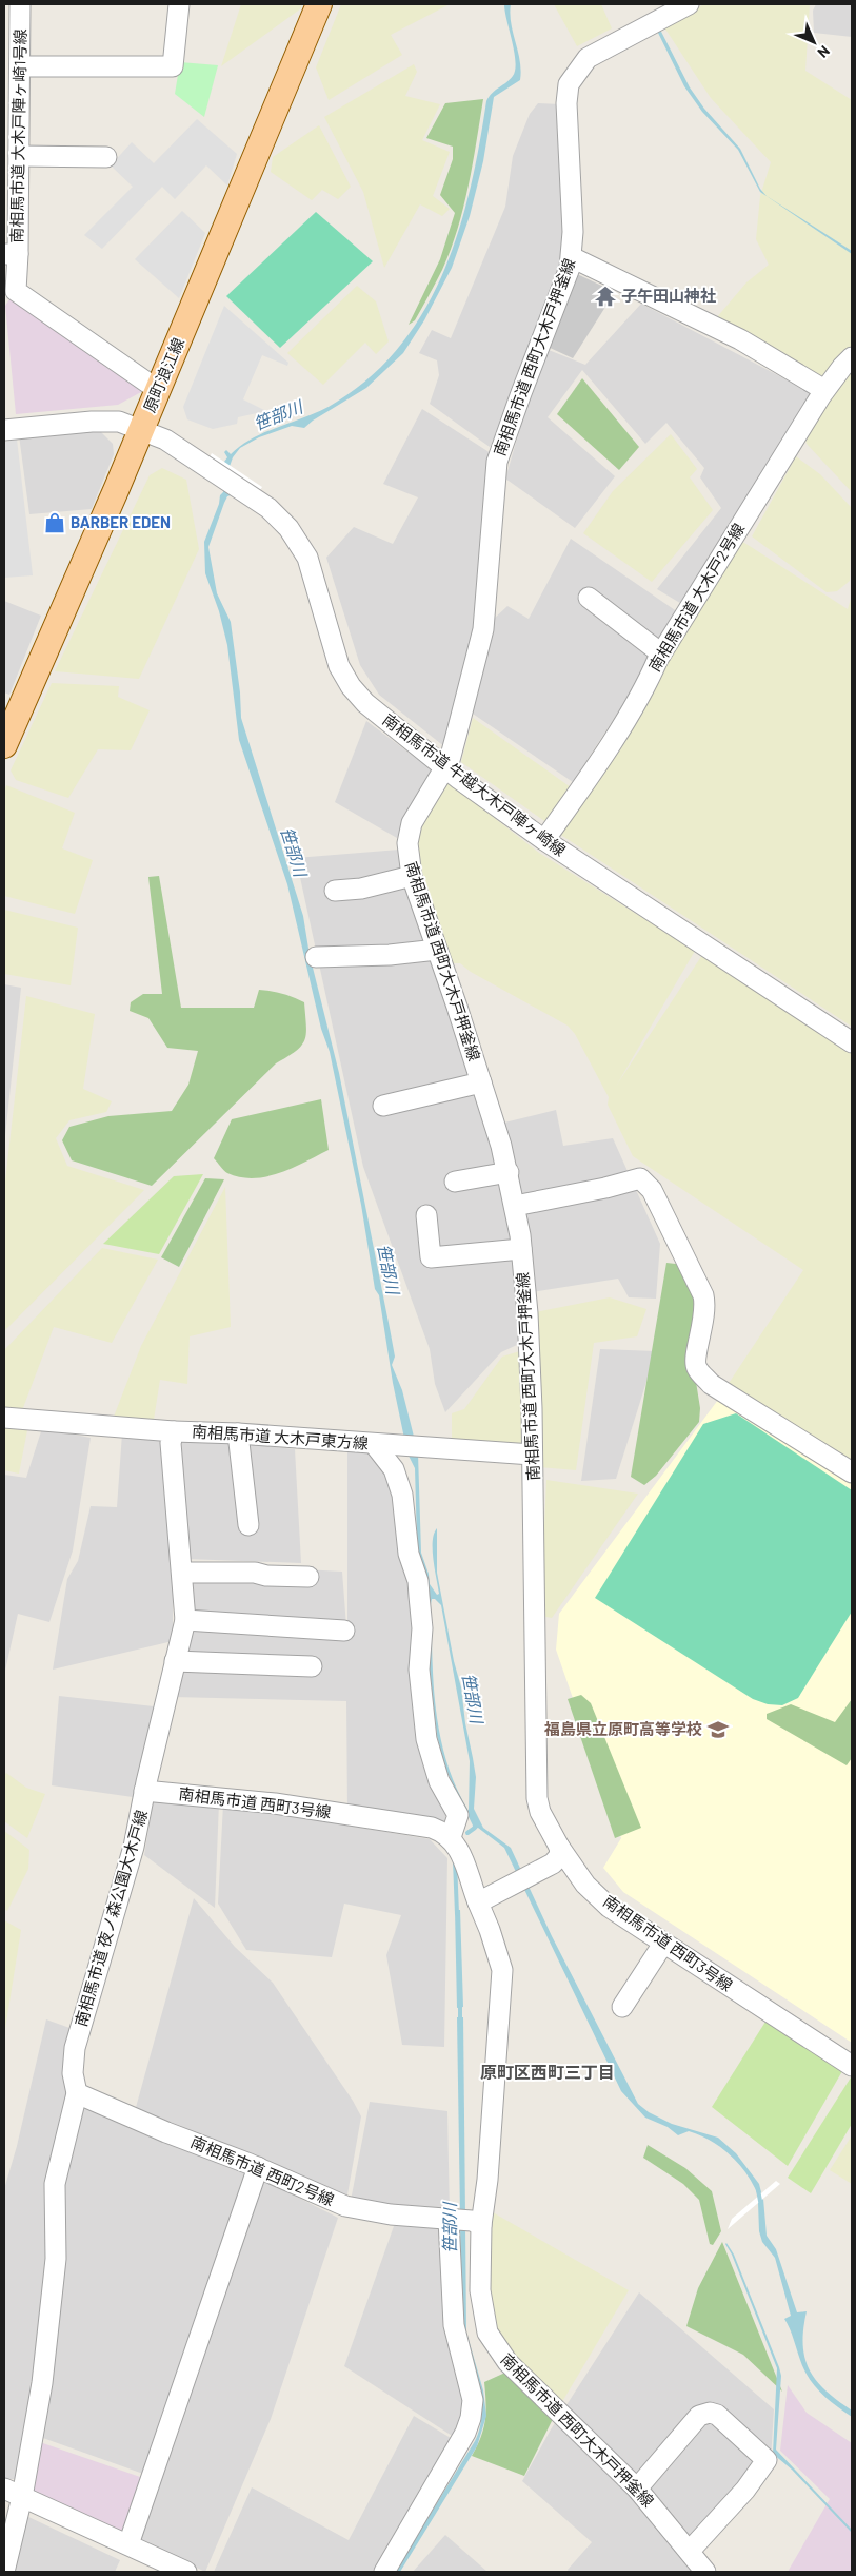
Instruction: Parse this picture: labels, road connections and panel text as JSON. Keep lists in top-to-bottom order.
{
  "streets": {
    "main road": ["原町浪江線"],
    "street": [
      "南相馬市道 大木戸陣ヶ崎1号線",
      "南相馬市道 西町大木戸押釜線",
      "南相馬市道 大木戸2号線",
      "南相馬市道 牛越大木戸陣ヶ崎線",
      "南相馬市道 大木戸東方線",
      "南相馬市道 西町3号線",
      "南相馬市道 夜ノ森公園大木戸線",
      "南相馬市道 西町2号線"
    ]
  },
  "crossings": [
    ["南相馬市道 大木戸陣ヶ崎1号線", "原町浪江線"],
    ["南相馬市道 西町大木戸押釜線", "南相馬市道 牛越大木戸陣ヶ崎線"],
    ["南相馬市道 西町大木戸押釜線", "南相馬市道 大木戸東方線"],
    ["南相馬市道 西町大木戸押釜線", "南相馬市道 西町3号線"],
    ["南相馬市道 西町大木戸押釜線", "南相馬市道 西町2号線"],
    ["原町浪江線", "南相馬市道 牛越大木戸陣ヶ崎線"],
    ["南相馬市道 大木戸2号線", "南相馬市道 牛越大木戸陣ヶ崎線"],
    ["南相馬市道 大木戸東方線", "南相馬市道 夜ノ森公園大木戸線"],
    ["南相馬市道 西町3号線", "南相馬市道 夜ノ森公園大木戸線"],
    ["南相馬市道 夜ノ森公園大木戸線", "南相馬市道 西町2号線"]
  ],
  "districts": ["原町区西町三丁目"],
  "water": ["笹部川"],
  "places": {
    "temple": ["子午田山神社"],
    "shop": ["BARBER EDEN"],
    "school or university": ["福島県立原町高等学校"]
  },
  "north": "bottom right"
}
